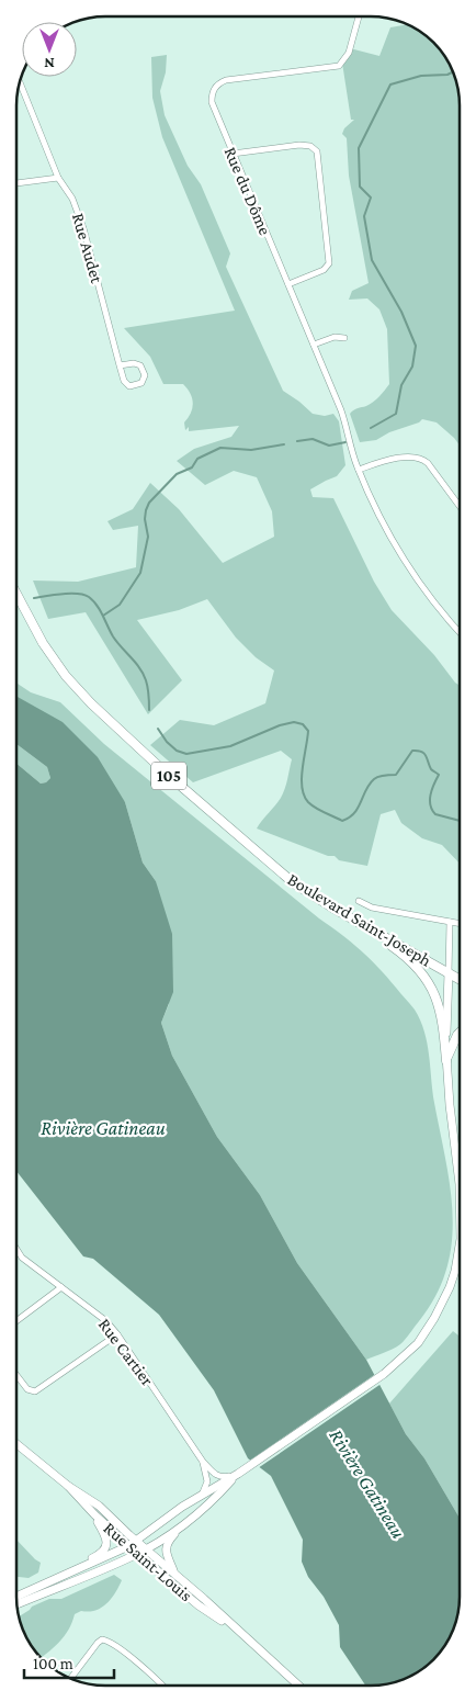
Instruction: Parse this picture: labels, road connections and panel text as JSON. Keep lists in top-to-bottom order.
{
  "streets": {
    "main road": ["105", "Boulevard Saint-Joseph", "Rue Saint-Louis"],
    "street": ["Rue du Dôme", "Rue Audet", "Rue Cartier"]
  },
  "crossings": [
    ["105", "Boulevard Saint-Joseph"]
  ],
  "water": ["Rivière Gatineau"],
  "scale_bar": "100 m",
  "north": "bottom"
}
